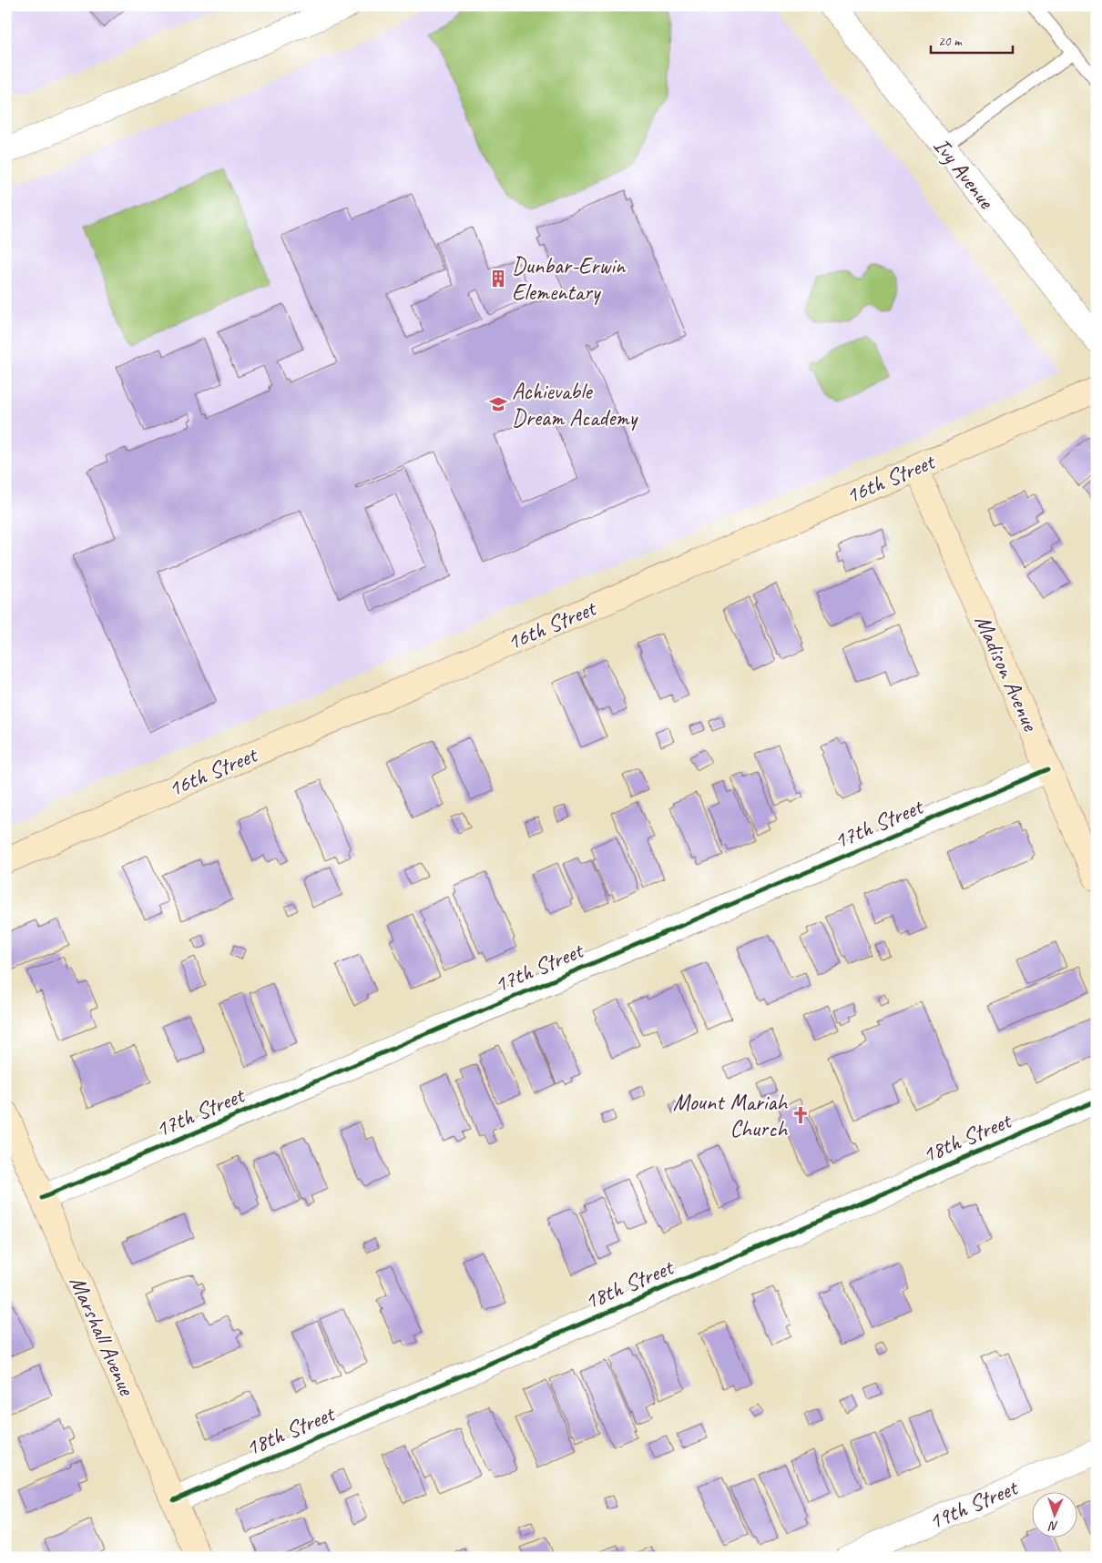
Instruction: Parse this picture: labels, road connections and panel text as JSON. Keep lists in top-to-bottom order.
{
  "streets": {
    "main road": ["16th Street", "Madison Avenue", "Marshall Avenue"],
    "street": [
      "Ivy Avenue",
      "17th Street",
      "18th Street",
      "19th Street"
    ]
  },
  "crossings": [
    ["16th Street", "Madison Avenue"],
    ["Madison Avenue", "17th Street"],
    ["17th Street", "Marshall Avenue"],
    ["18th Street", "Marshall Avenue"]
  ],
  "places": {
    "building": ["Dunbar-Erwin Elementary"],
    "school or university": ["Achievable Dream Academy"],
    "church": ["Mount Mariah Church"]
  },
  "scale_bar": "20 m",
  "north": "bottom"
}
